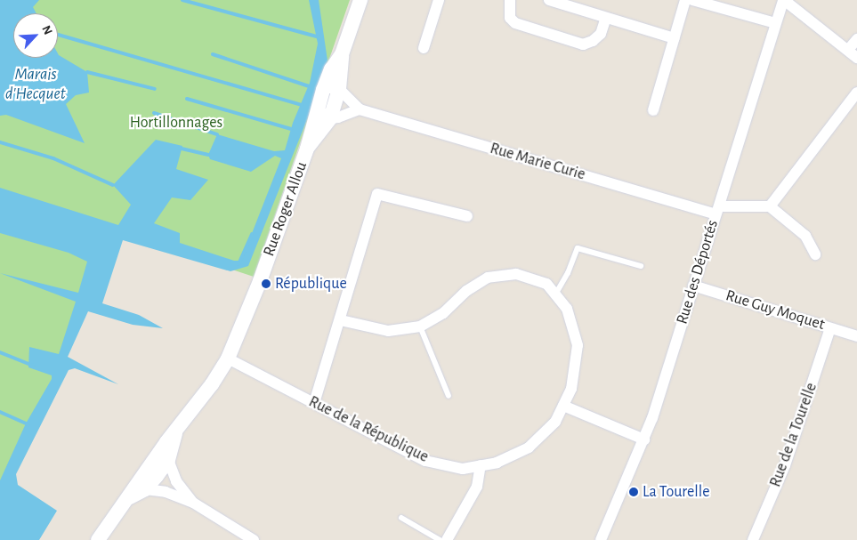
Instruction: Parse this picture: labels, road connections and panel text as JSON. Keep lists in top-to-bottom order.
{
  "streets": {
    "street": [
      "Rue Marie Curie",
      "Rue Roger Allou",
      "Rue des Déportés",
      "Rue Guy Moquet",
      "Rue de la République",
      "Rue de la Tourelle"
    ]
  },
  "crossings": [
    ["Rue Marie Curie", "Rue des Déportés"],
    ["Rue Roger Allou", "Rue de la République"],
    ["Rue des Déportés", "Rue Guy Moquet"],
    ["Rue Guy Moquet", "Rue de la Tourelle"]
  ],
  "water": ["Marais d'Hecquet"],
  "parks": ["Hortillonnages"],
  "places": ["République", "La Tourelle"],
  "north": "top right"
}
